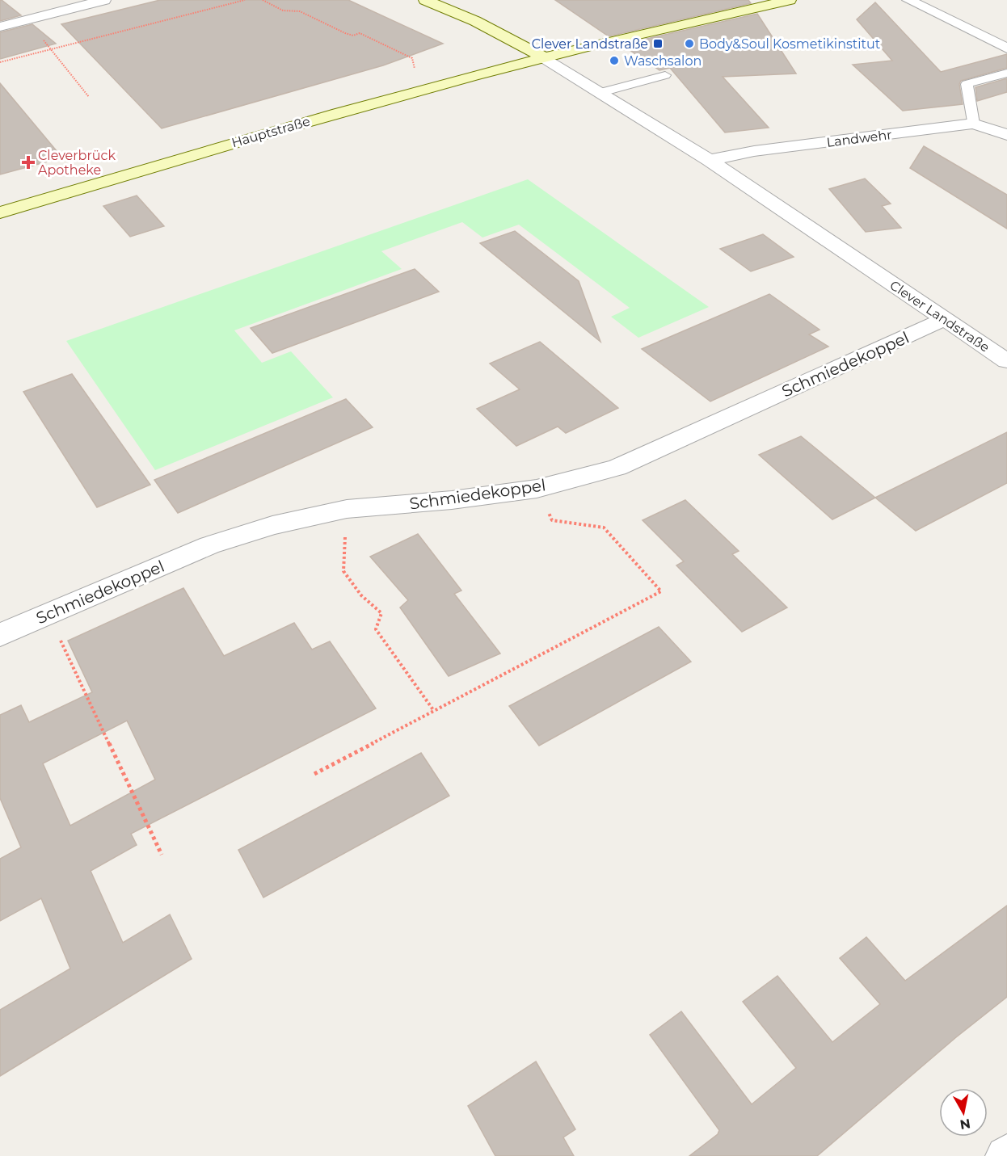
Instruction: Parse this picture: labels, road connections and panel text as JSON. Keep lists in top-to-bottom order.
{
  "streets": {
    "main road": ["Hauptstraße", "Clever Landstraße"],
    "street": ["Landwehr", "Schmiedekoppel"]
  },
  "crossings": [
    ["Hauptstraße", "Clever Landstraße"],
    ["Landwehr", "Clever Landstraße"],
    ["Clever Landstraße", "Schmiedekoppel"]
  ],
  "places": {
    "transit": ["Clever Landstraße"],
    "other": ["Body&Soul Kosmetikinstitut", "Waschsalon"],
    "health": ["Cleverbrück Apotheke"]
  },
  "north": "bottom"
}
